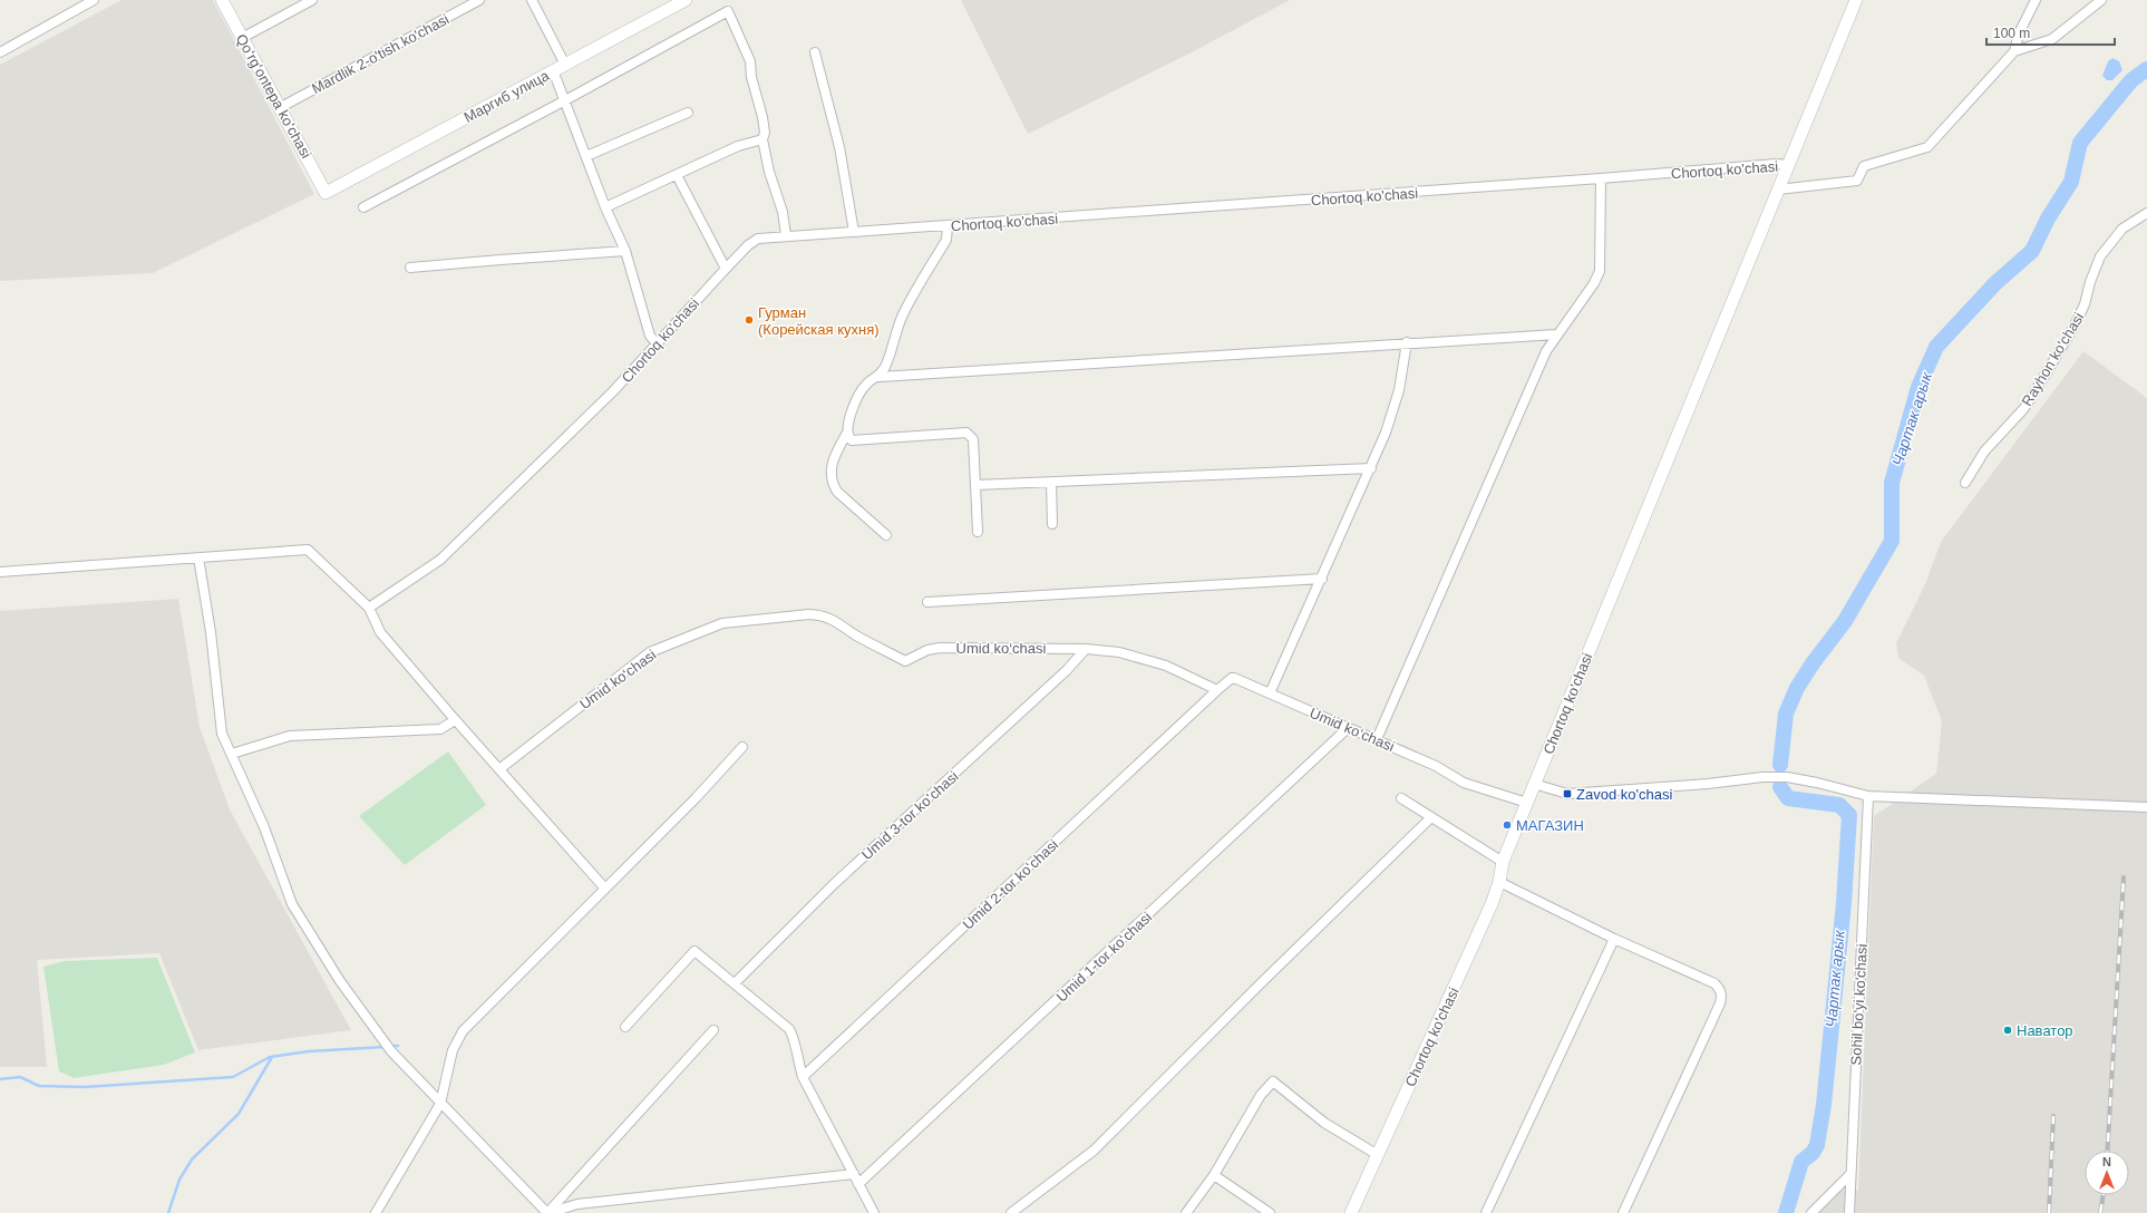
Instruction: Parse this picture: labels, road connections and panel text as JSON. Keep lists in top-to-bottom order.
{
  "streets": {
    "street": [
      "Mardlik 2-o'tish ko'chasi",
      "Qoʻrgʻontepa koʻchasi",
      "Маргиб улица",
      "Chortoq ko'chasi",
      "Rayhon ko'chasi",
      "Umid ko‘chasi",
      "Umid 3-tor koʻchasi",
      "Umid 2-tor koʻchasi",
      "Umid 1-tor koʻchasi",
      "Sohil bo'yi ko'chasi"
    ]
  },
  "crossings": [
    ["Mardlik 2-o'tish ko'chasi", "Qoʻrgʻontepa koʻchasi"],
    ["Qoʻrgʻontepa koʻchasi", "Маргиб улица"],
    ["Chortoq ko'chasi", "Umid ko‘chasi"],
    ["Umid ko‘chasi", "Umid 3-tor koʻchasi"],
    ["Umid ko‘chasi", "Umid 2-tor koʻchasi"],
    ["Umid ko‘chasi", "Umid 1-tor koʻchasi"]
  ],
  "water": ["Чартак арык"],
  "places": {
    "other": ["Гурман (Корейская кухня)", "МАГАЗИН", "Наватор"],
    "transit": ["Zavod ko'chasi"]
  },
  "scale_bar": "100 m",
  "north": "top"
}
